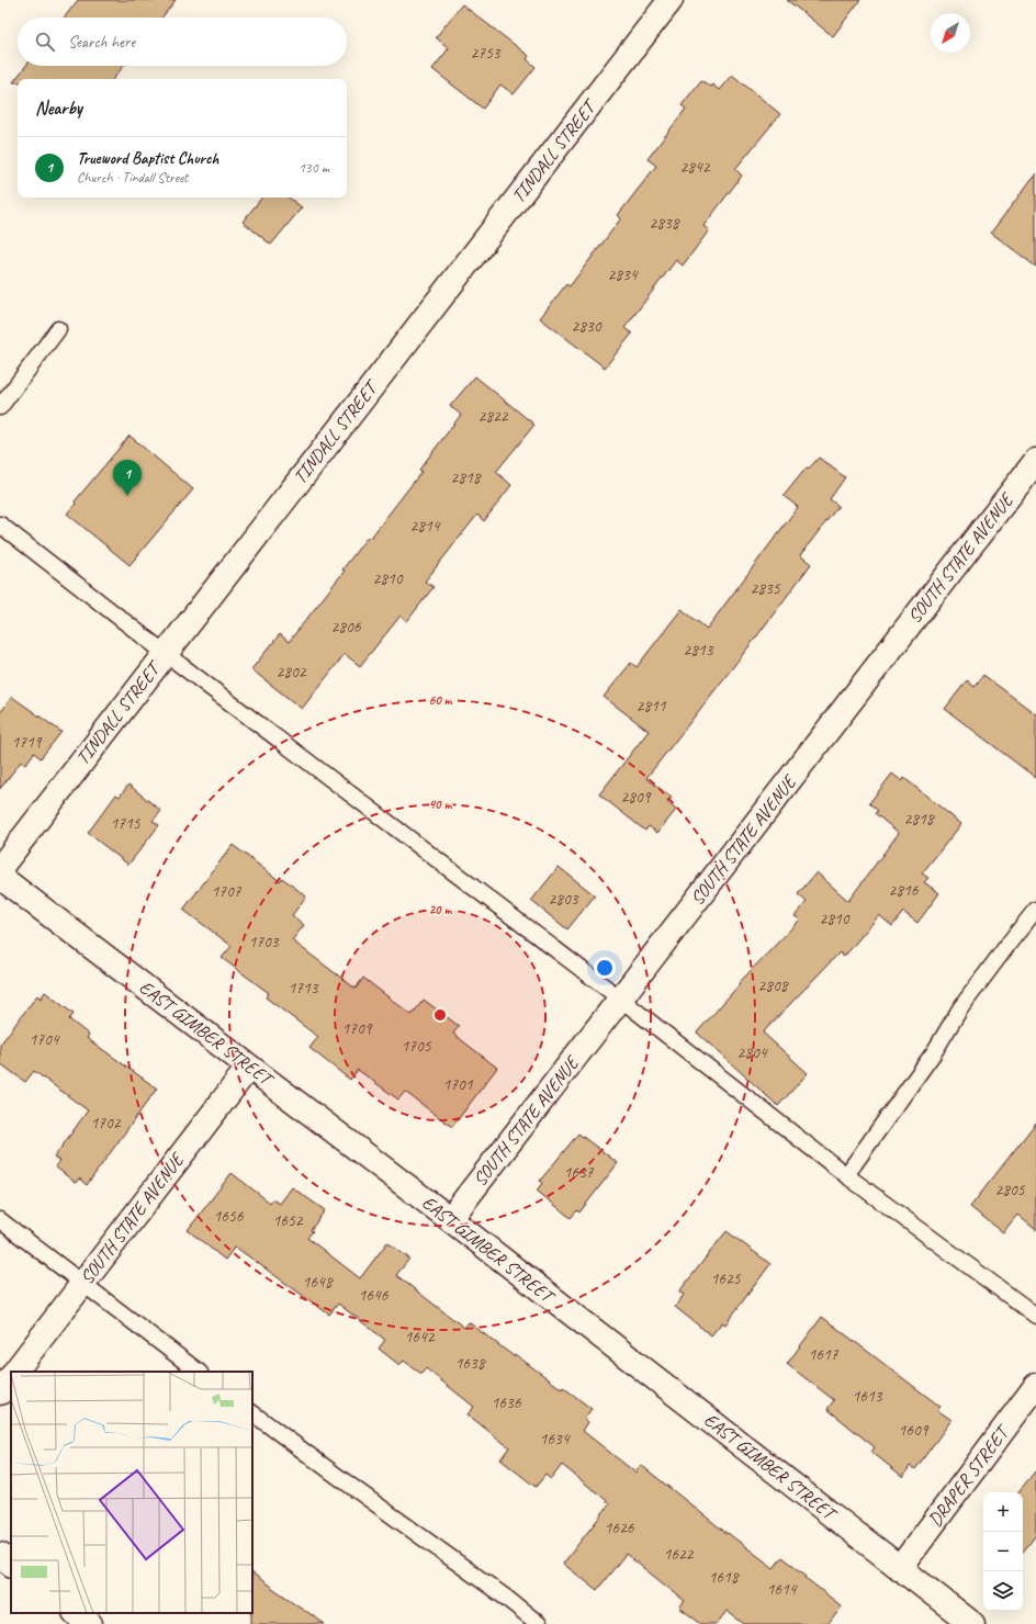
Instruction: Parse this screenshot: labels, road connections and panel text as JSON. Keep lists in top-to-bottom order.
{
  "streets": {
    "street": [
      "TINDALL STREET",
      "SOUTH STATE AVENUE",
      "EAST GIMBER STREET",
      "DRAPER STREET"
    ]
  },
  "crossings": [
    ["SOUTH STATE AVENUE", "EAST GIMBER STREET"],
    ["EAST GIMBER STREET", "DRAPER STREET"]
  ],
  "house_numbers": [
    "2753",
    "2842",
    "2838",
    "2834",
    "2830",
    "2822",
    "2818",
    "2814",
    "2810",
    "2835",
    "2806",
    "2813",
    "2802",
    "2811",
    "1719",
    "2809",
    "2818",
    "1715",
    "2816",
    "1707",
    "2803",
    "2810",
    "1703",
    "2808",
    "1713",
    "1709",
    "1704",
    "1705",
    "2804",
    "1701",
    "1702",
    "1637",
    "2805",
    "1656",
    "1652",
    "1625",
    "1648",
    "1646",
    "1642",
    "1617",
    "1638",
    "1613",
    "1636",
    "1609",
    "1634",
    "1626",
    "1622",
    "1618",
    "1614"
  ],
  "north": "bottom left",
  "page": {
    "search": "Search here",
    "heading": "Nearby",
    "list": [
      {
        "mark": "1",
        "name": "Trueword Baptist Church",
        "note": "Church · Tindall Street",
        "value": "130 m"
      }
    ],
    "pins": "1",
    "map_buttons": ["+", "−"]
  },
  "rings": ["60 m", "40 m", "20 m"]
}
